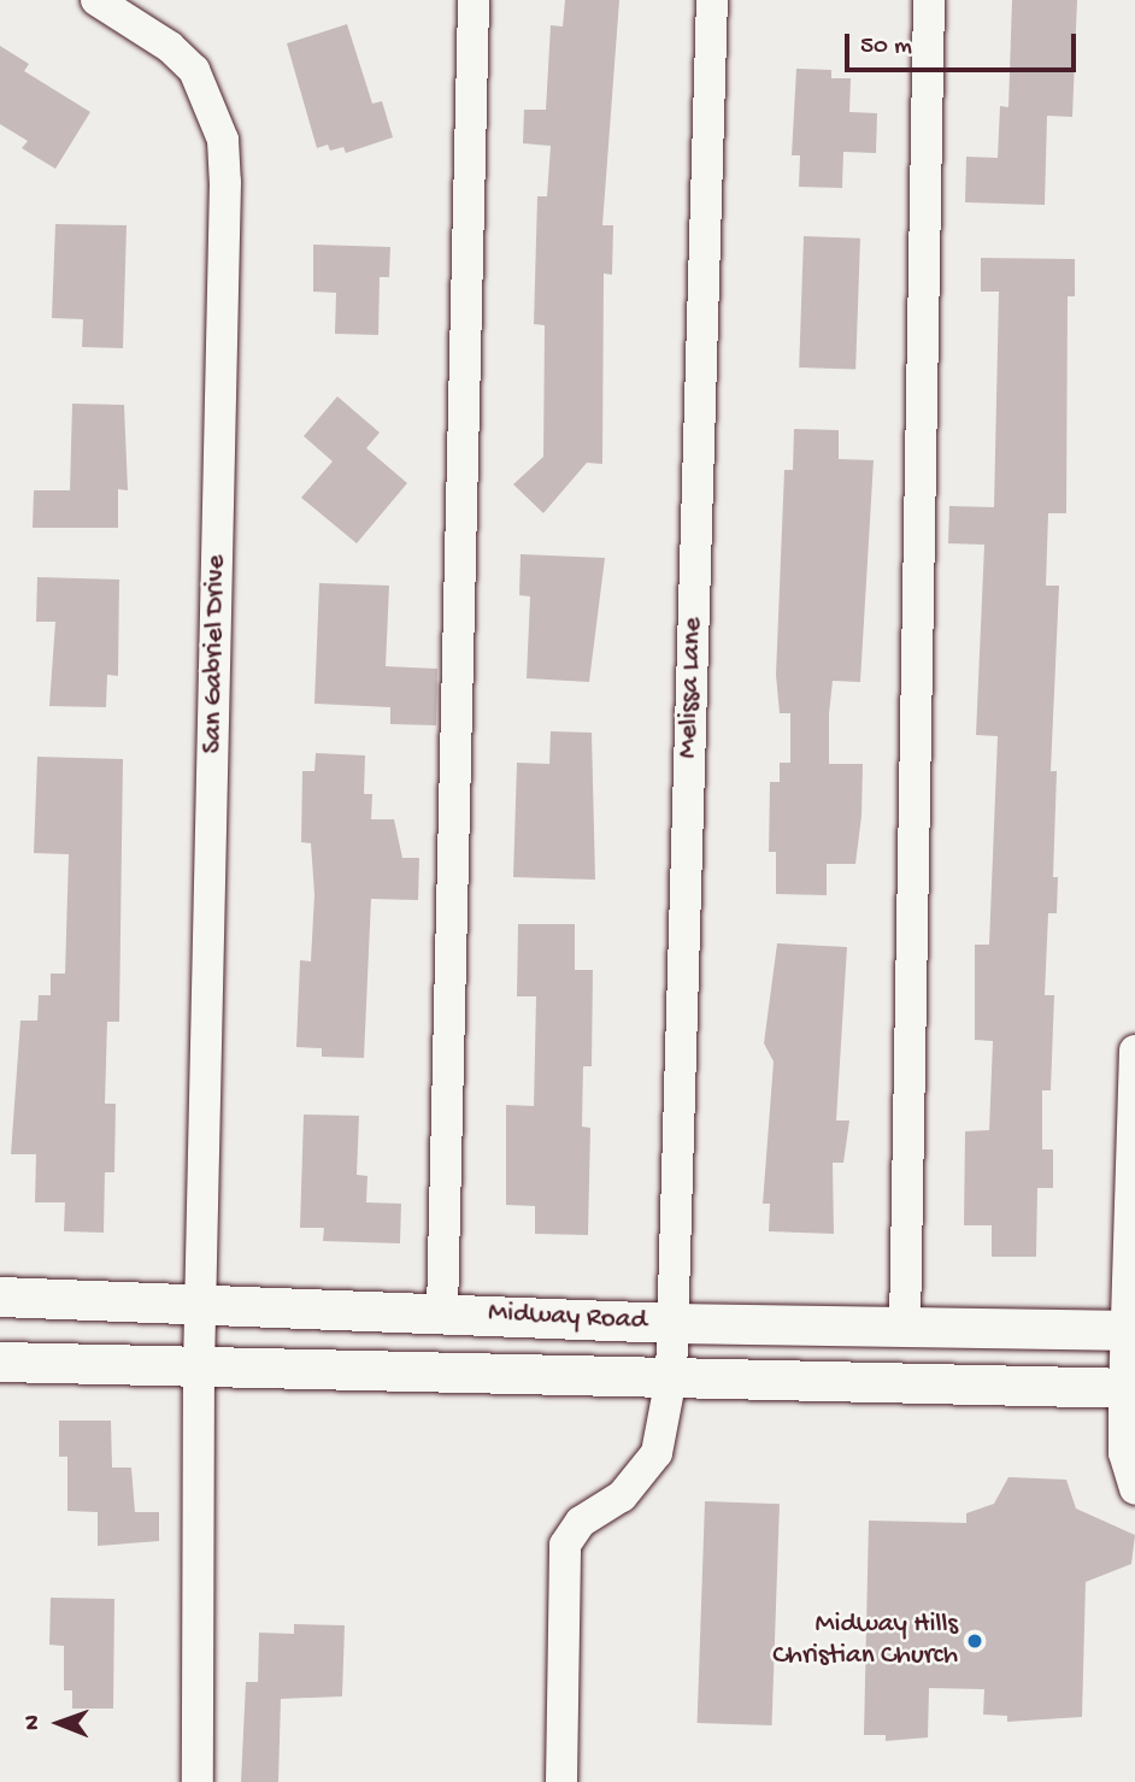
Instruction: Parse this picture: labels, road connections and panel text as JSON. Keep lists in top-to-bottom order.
{
  "streets": {
    "main road": ["Midway Road"],
    "street": ["San Gabriel Drive", "Melissa Lane"]
  },
  "crossings": [
    ["San Gabriel Drive", "Midway Road"],
    ["Melissa Lane", "Midway Road"]
  ],
  "places": ["Midway Hills Christian Church"],
  "scale_bar": "50 m",
  "north": "left"
}
